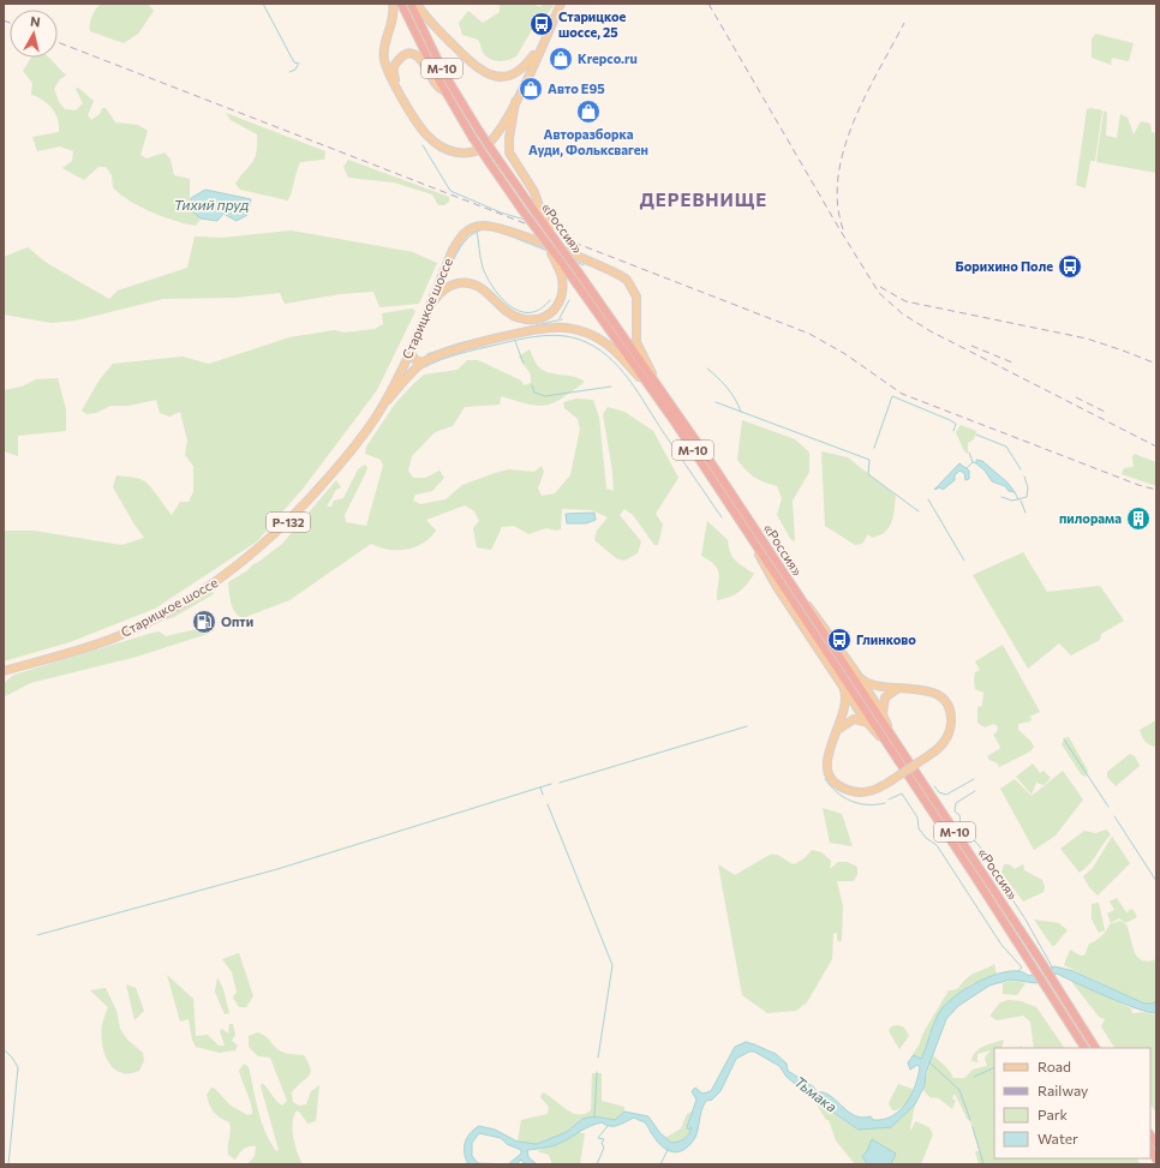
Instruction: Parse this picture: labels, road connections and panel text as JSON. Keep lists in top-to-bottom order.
{
  "streets": {
    "highway": ["М-10", "«Россия»"],
    "main road": ["Старицкое шоссе", "Р-132"]
  },
  "crossings": [
    ["М-10", "«Россия»"],
    ["«Россия»", "Старицкое шоссе"]
  ],
  "districts": ["ДЕРЕВНИЩЕ"],
  "water": ["Тихий пруд", "Тьмака"],
  "places": {
    "bus stop": ["Старицкое шоссе, 25", "Борихино Поле", "Глинково"],
    "shop": ["Krepco.ru", "Авто E95", "Авторазборка Ауди, Фольксваген"],
    "building": ["пилорама"],
    "fuel station": ["Опти"]
  },
  "legend": [
    "Road",
    "Railway",
    "Park",
    "Water"
  ],
  "north": "top"
}
